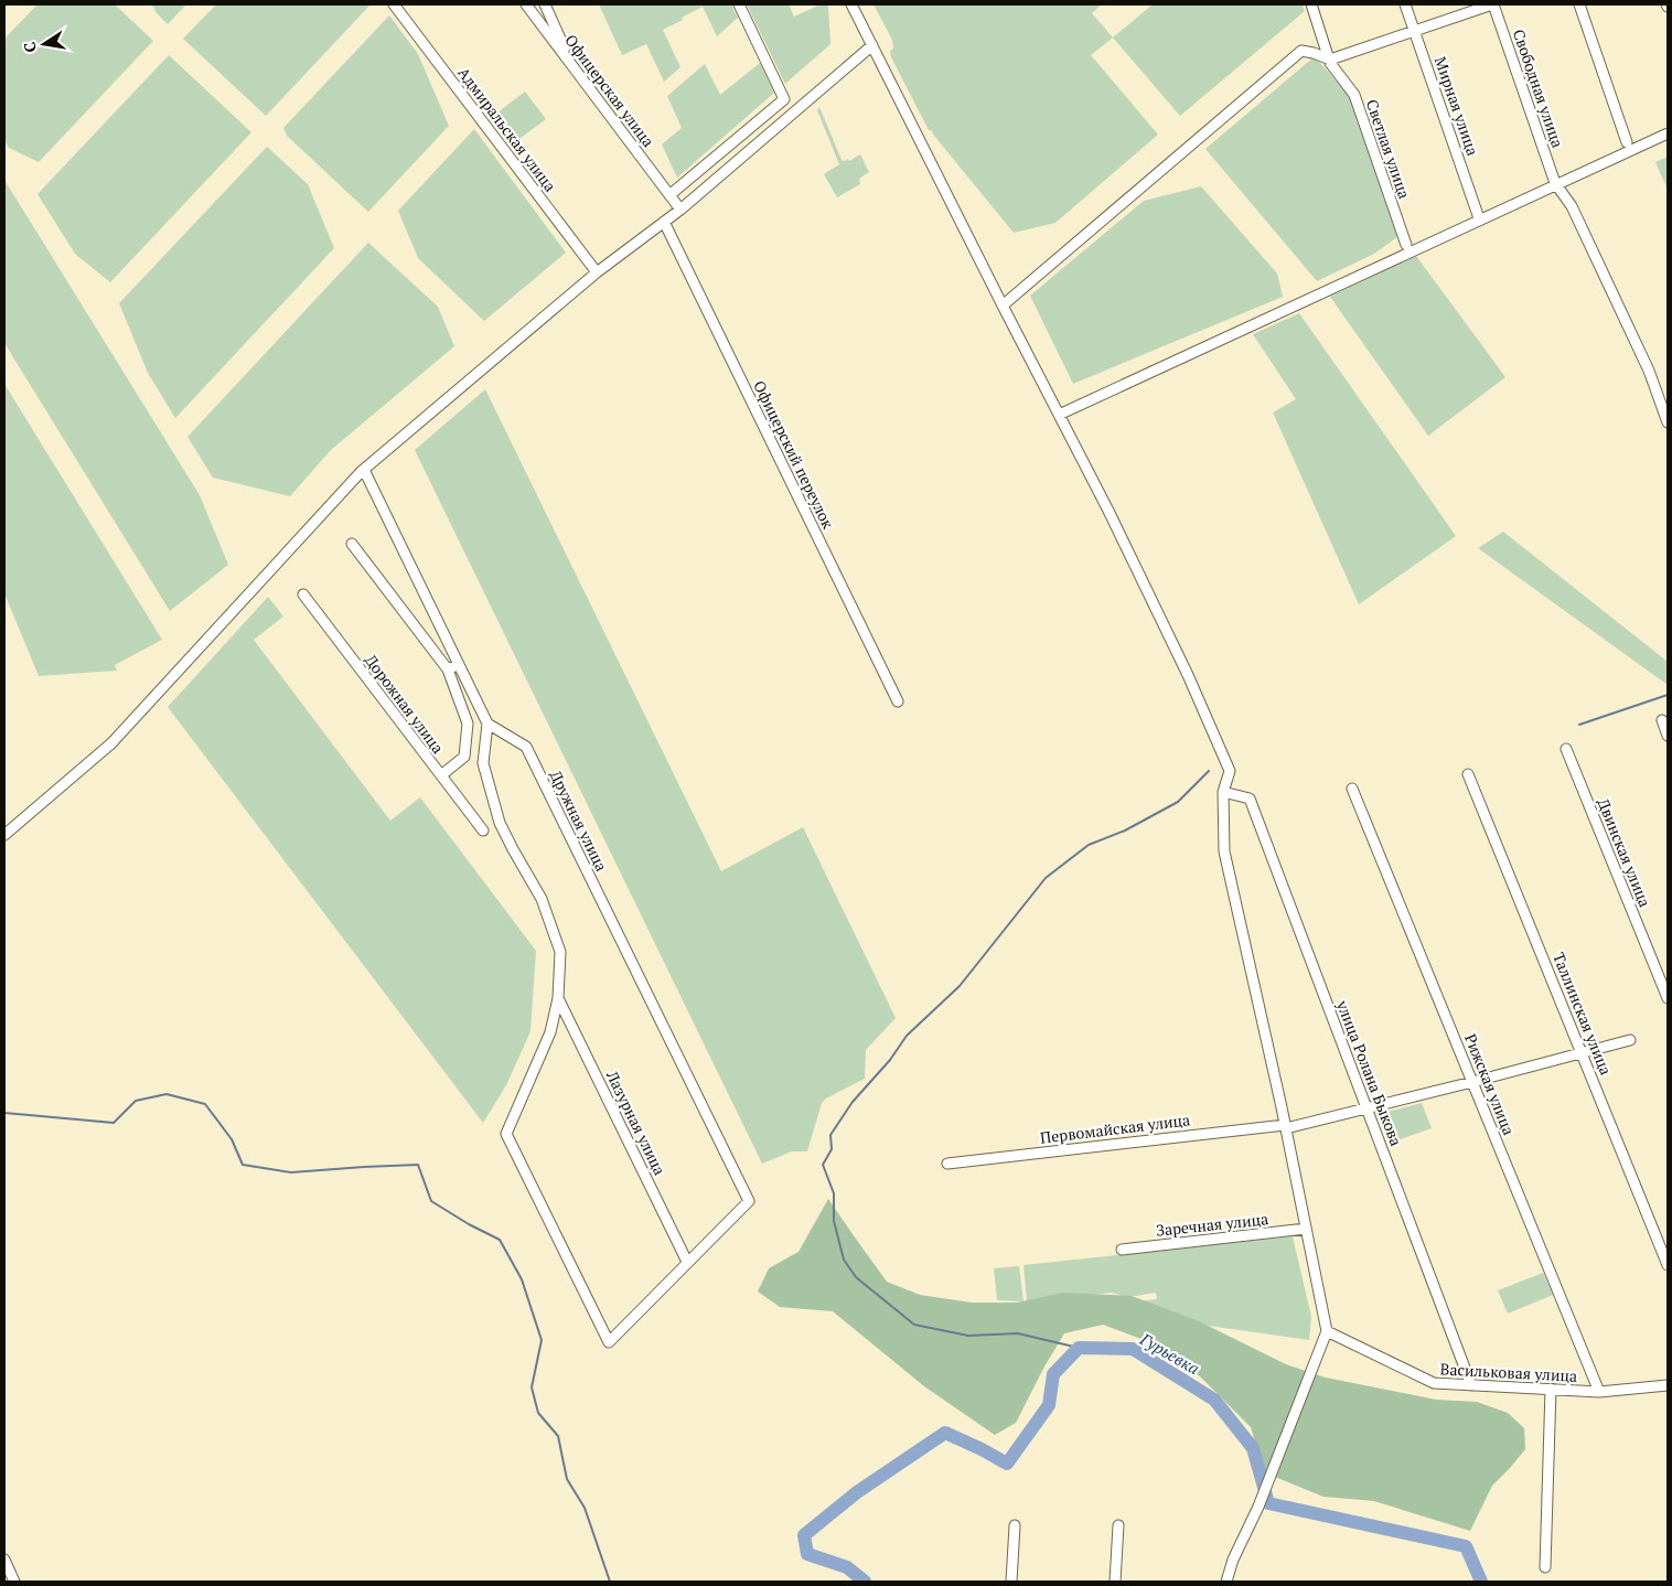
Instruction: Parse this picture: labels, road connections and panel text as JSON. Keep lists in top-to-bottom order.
{
  "streets": {
    "street": [
      "Свободная улица",
      "Офицерская улица",
      "Мирная улица",
      "Адмиральская улица",
      "Светлая улица",
      "Офицерский переулок",
      "Дорожная улица",
      "Дружная улица",
      "Двинская улица",
      "Таллинская улица",
      "улица Ролана Быкова",
      "Рижская улица",
      "Лазурная улица",
      "Первомайская улица",
      "Заречная улица",
      "Васильковая улица"
    ]
  },
  "crossings": [
    ["Дружная улица", "Лазурная улица"],
    ["Таллинская улица", "Первомайская улица"],
    ["улица Ролана Быкова", "Первомайская улица"],
    ["улица Ролана Быкова", "Васильковая улица"],
    ["Рижская улица", "Первомайская улица"],
    ["Рижская улица", "Васильковая улица"]
  ],
  "water": ["Гурьевка"],
  "north": "left"
}
